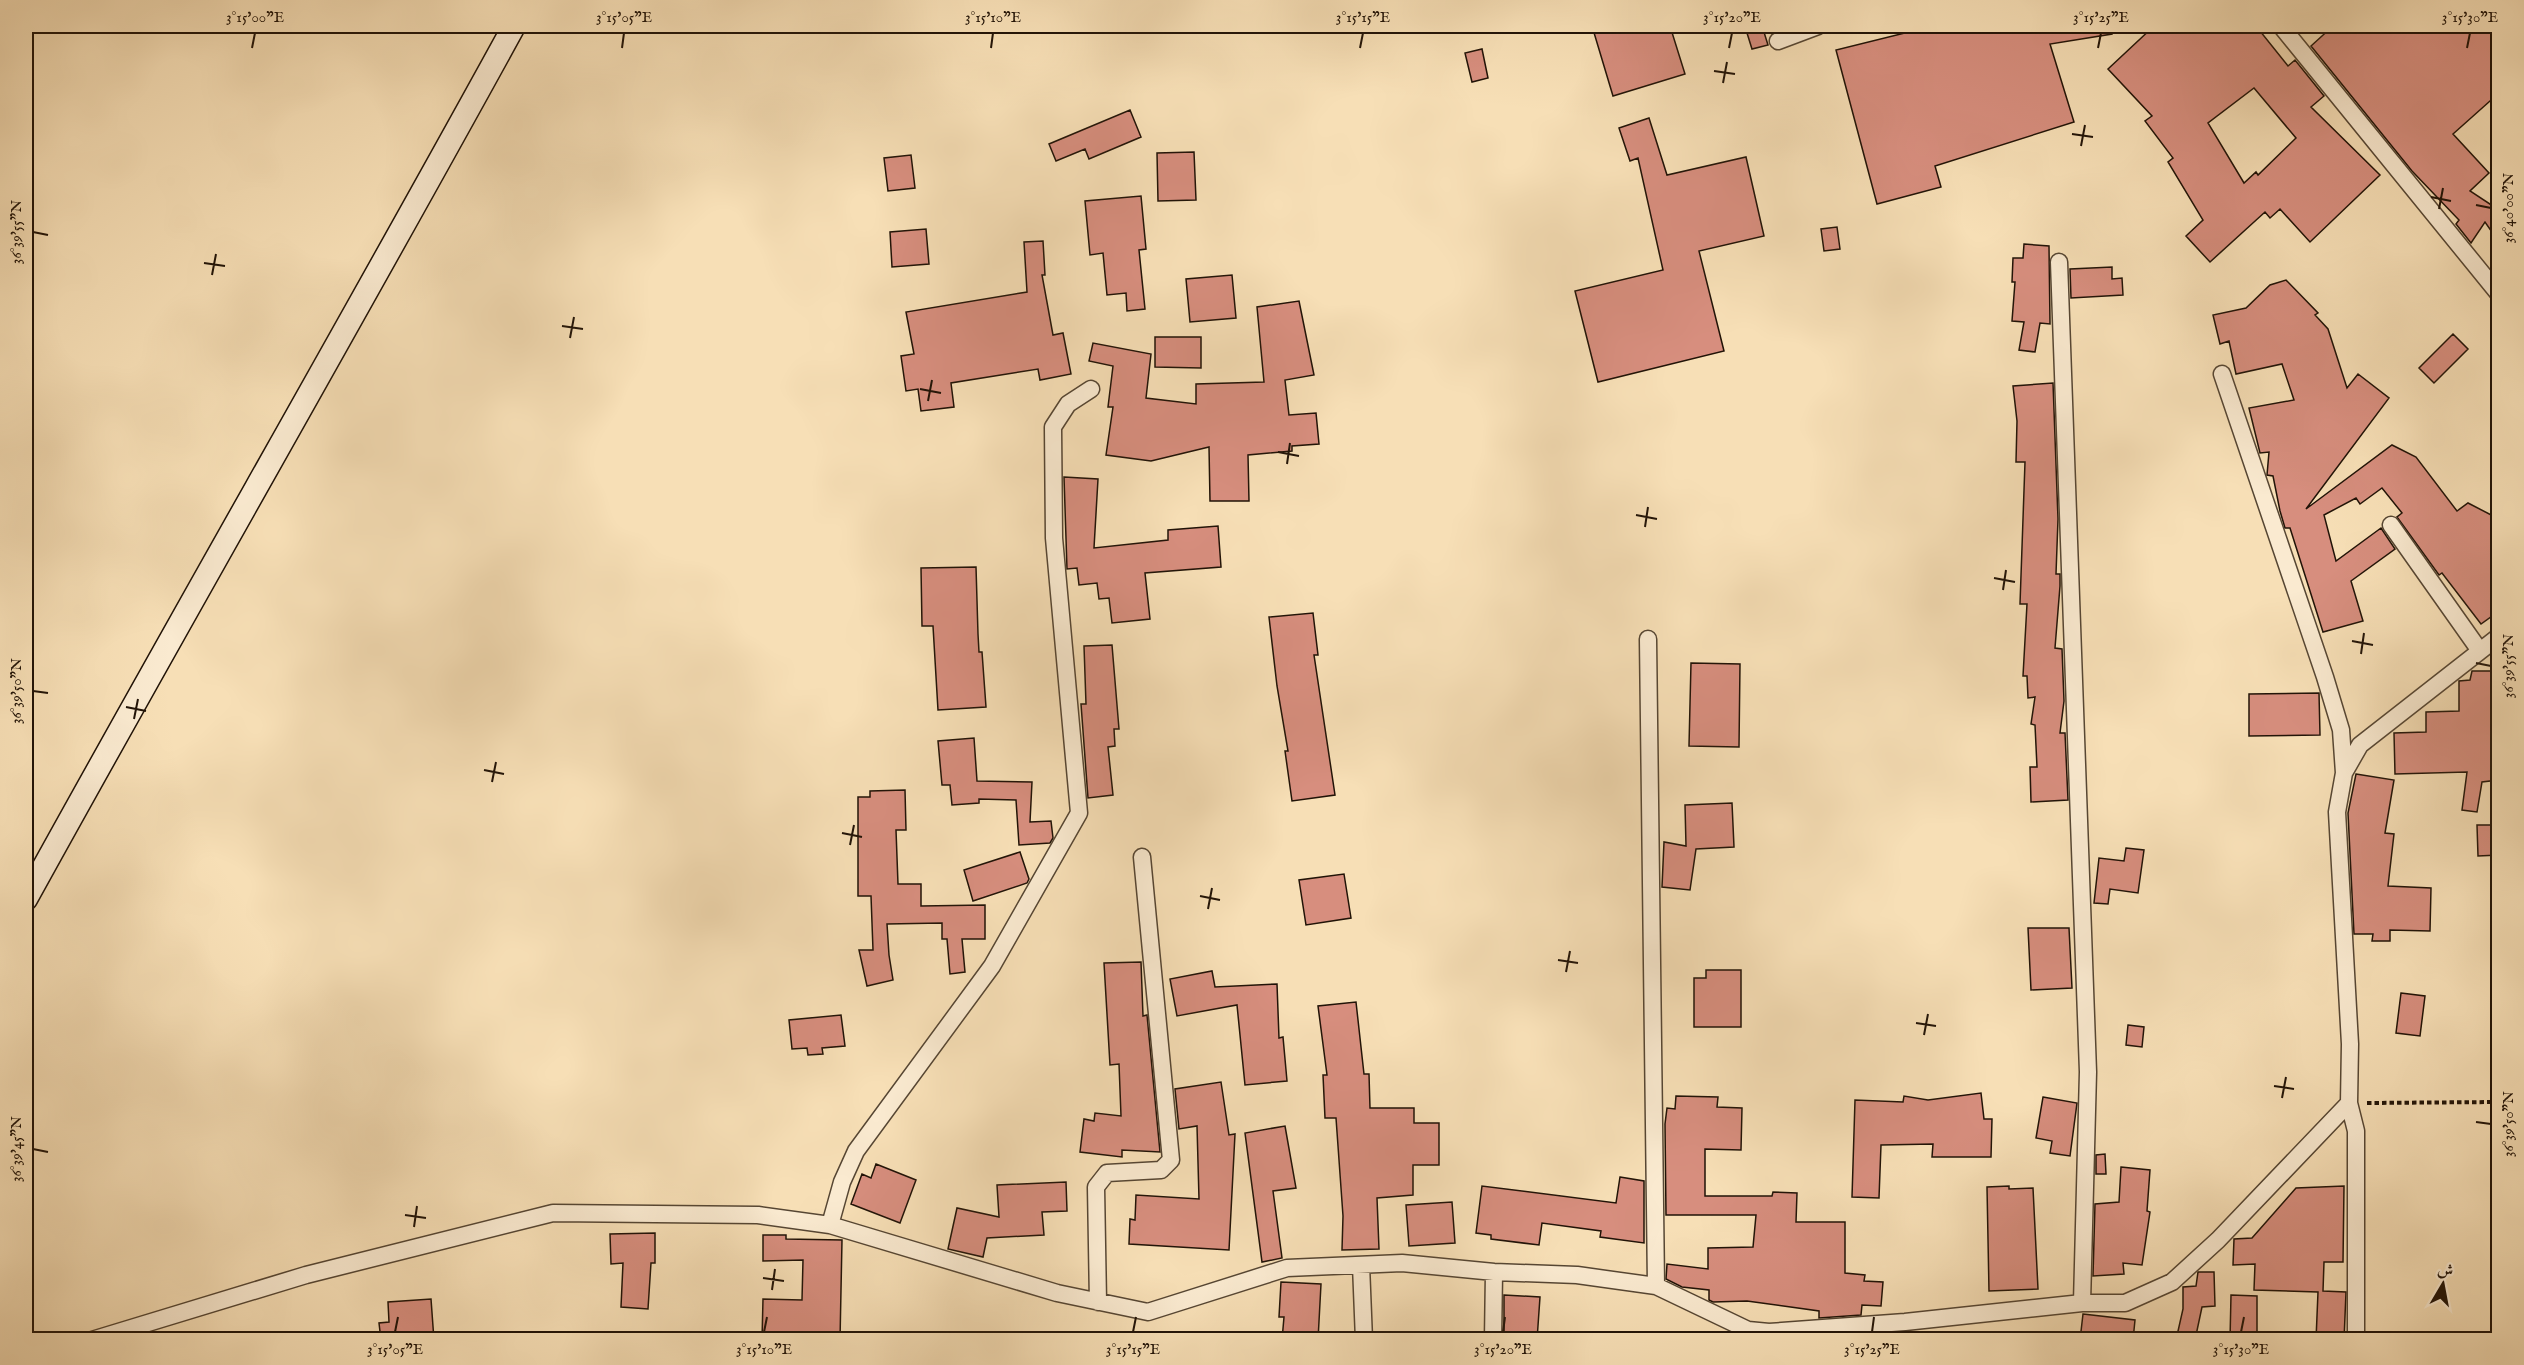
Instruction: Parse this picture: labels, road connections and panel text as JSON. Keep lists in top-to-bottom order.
{
  "north": "top",
  "coordinates": [
    "3°15'00\"E",
    "3°15'05\"E",
    "3°15'10\"E",
    "3°15'15\"E",
    "3°15'20\"E",
    "3°15'25\"E",
    "3°15'30\"E",
    "36°40'00\"N",
    "36°39'55\"N",
    "36°39'50\"N",
    "36°39'45\"N"
  ]
}
